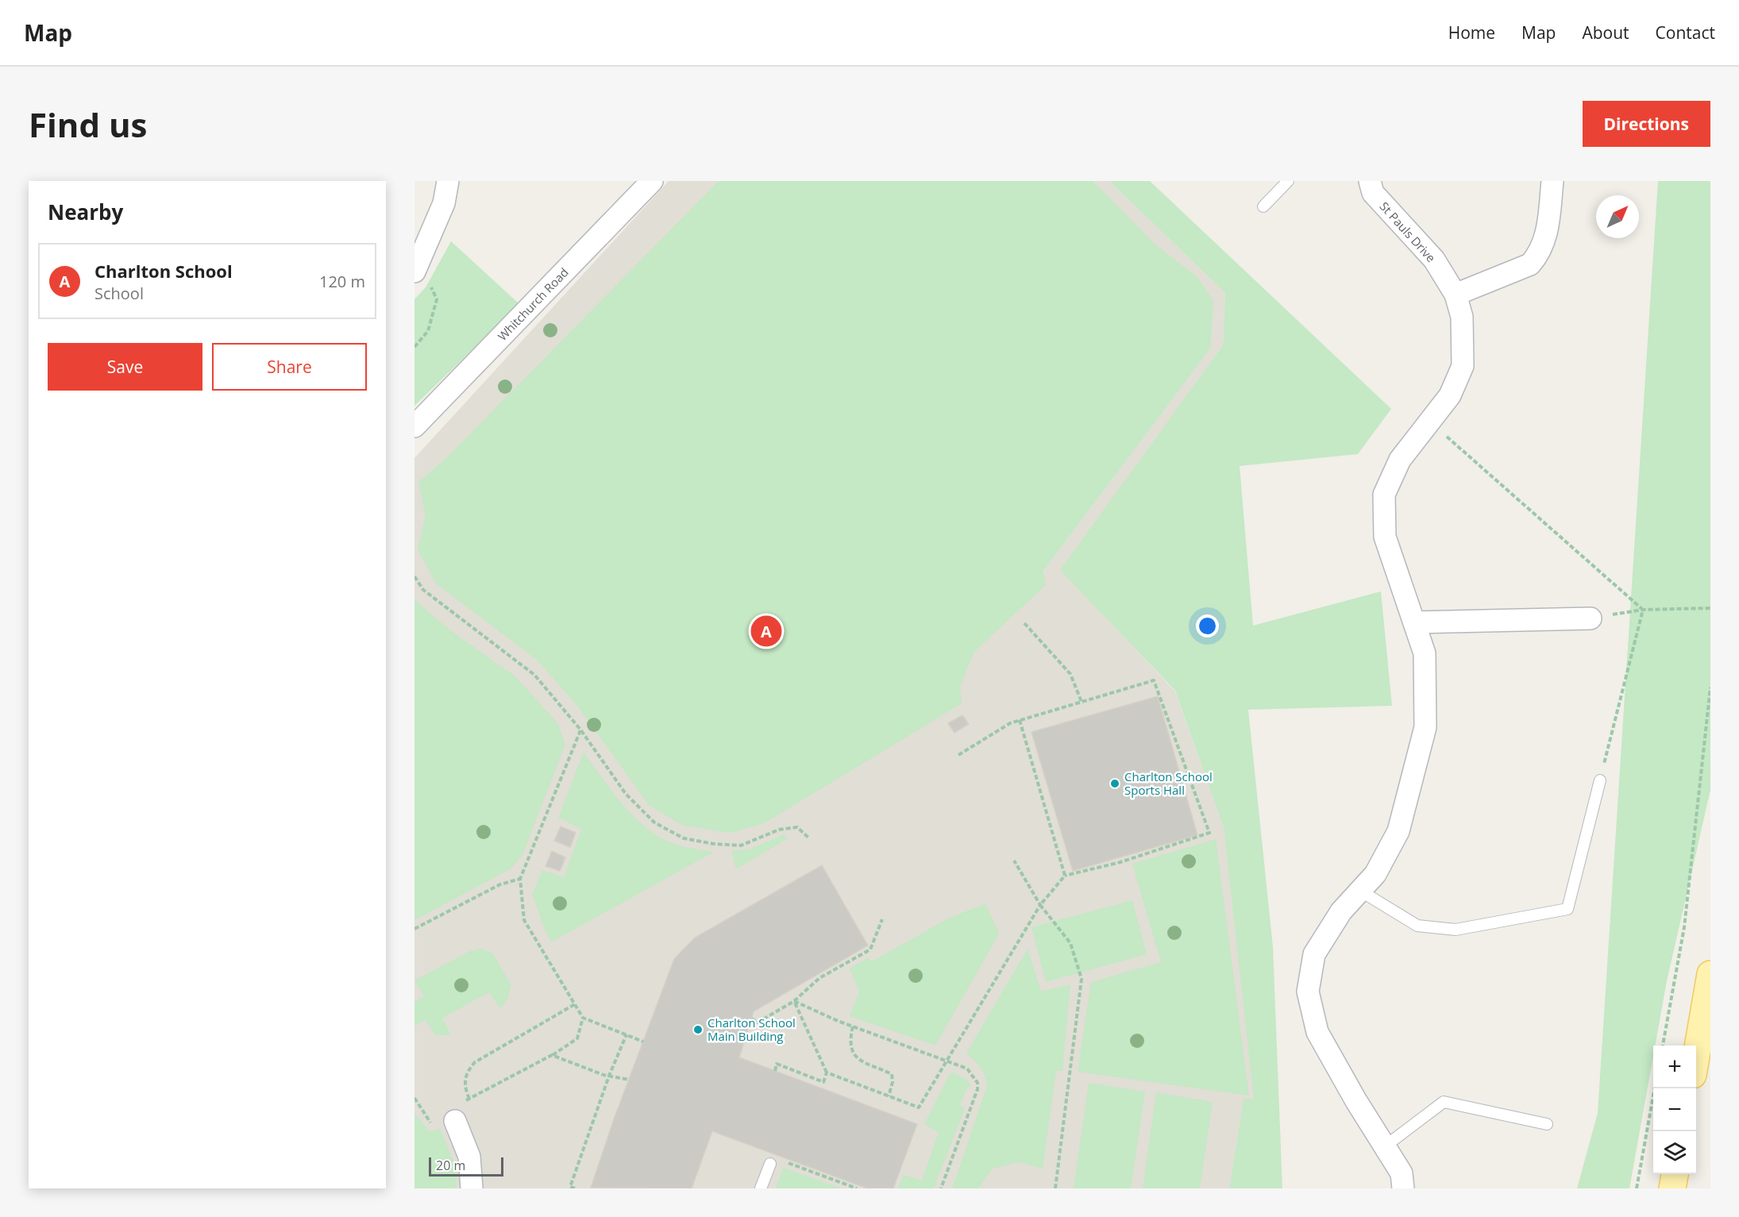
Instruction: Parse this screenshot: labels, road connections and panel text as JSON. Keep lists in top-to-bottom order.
{
  "streets": {
    "street": ["St Pauls Drive", "Whitchurch Road"]
  },
  "places": ["Charlton School Sports Hall", "Charlton School Main Building"],
  "scale_bar": "20 m",
  "north": "top right",
  "page": {
    "header": "Map",
    "nav": [
      "Home",
      "Map",
      "About",
      "Contact"
    ],
    "buttons": [
      "Directions",
      ["Save", "Share"]
    ],
    "title": "Find us",
    "heading": "Nearby",
    "list": [
      {
        "mark": "A",
        "name": "Charlton School",
        "note": "School",
        "value": "120 m"
      }
    ],
    "pins": "A",
    "map_buttons": ["+", "−"],
    "scale": "20 m"
  }
}
